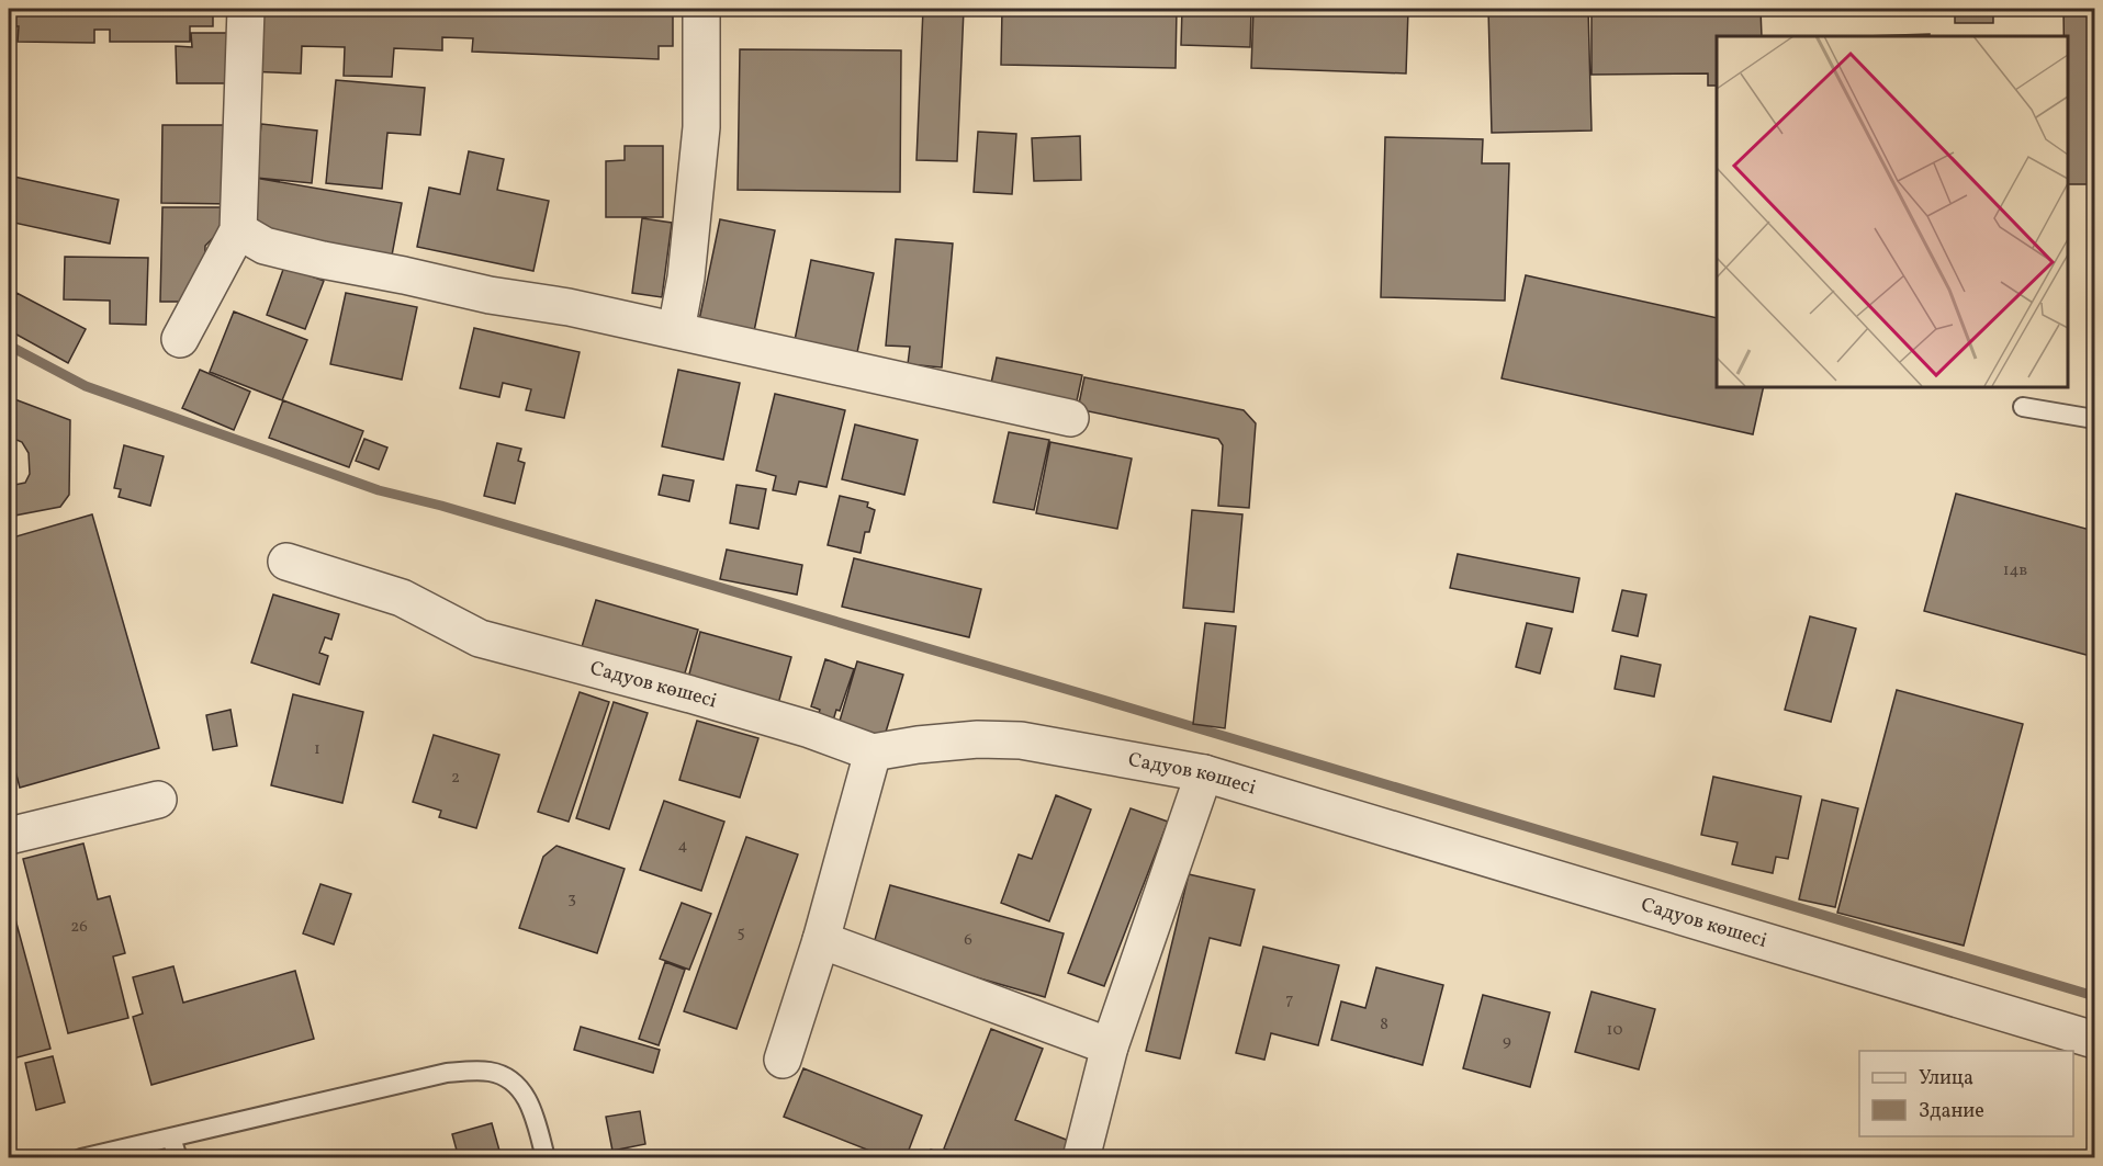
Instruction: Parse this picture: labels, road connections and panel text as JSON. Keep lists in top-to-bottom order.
{
  "streets": {
    "street": ["Садуов көшесі"]
  },
  "house_numbers": [
    "14в",
    "1",
    "2",
    "4",
    "3",
    "26",
    "5",
    "6",
    "7",
    "8",
    "10",
    "9"
  ],
  "legend": ["Улица", "Здание"]
}
